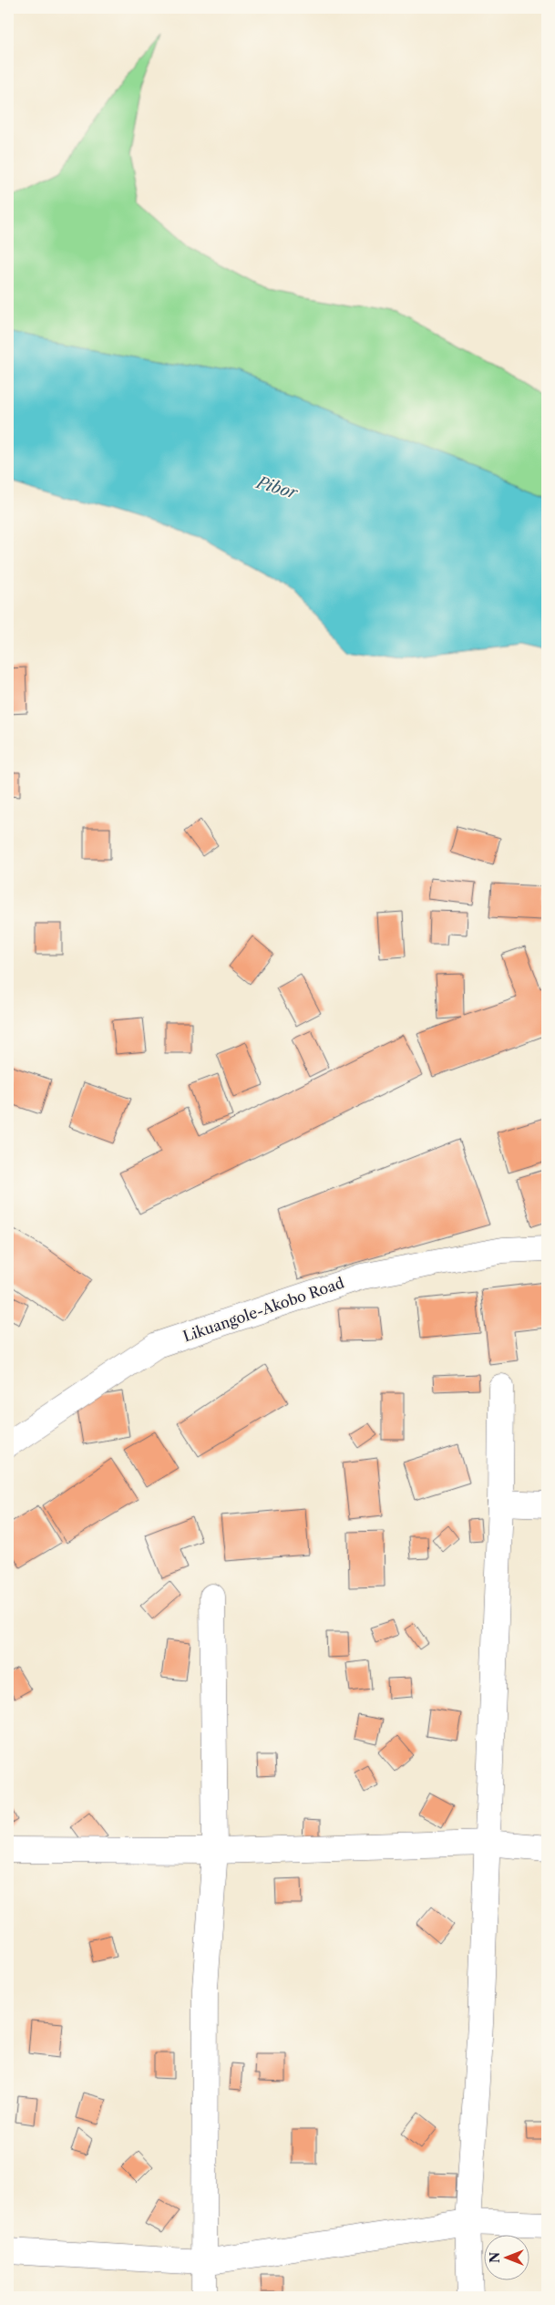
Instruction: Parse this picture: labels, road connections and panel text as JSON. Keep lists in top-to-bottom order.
{
  "streets": {
    "street": ["Likuangole-Akobo Road"]
  },
  "water": ["Pibor"],
  "north": "left"
}
